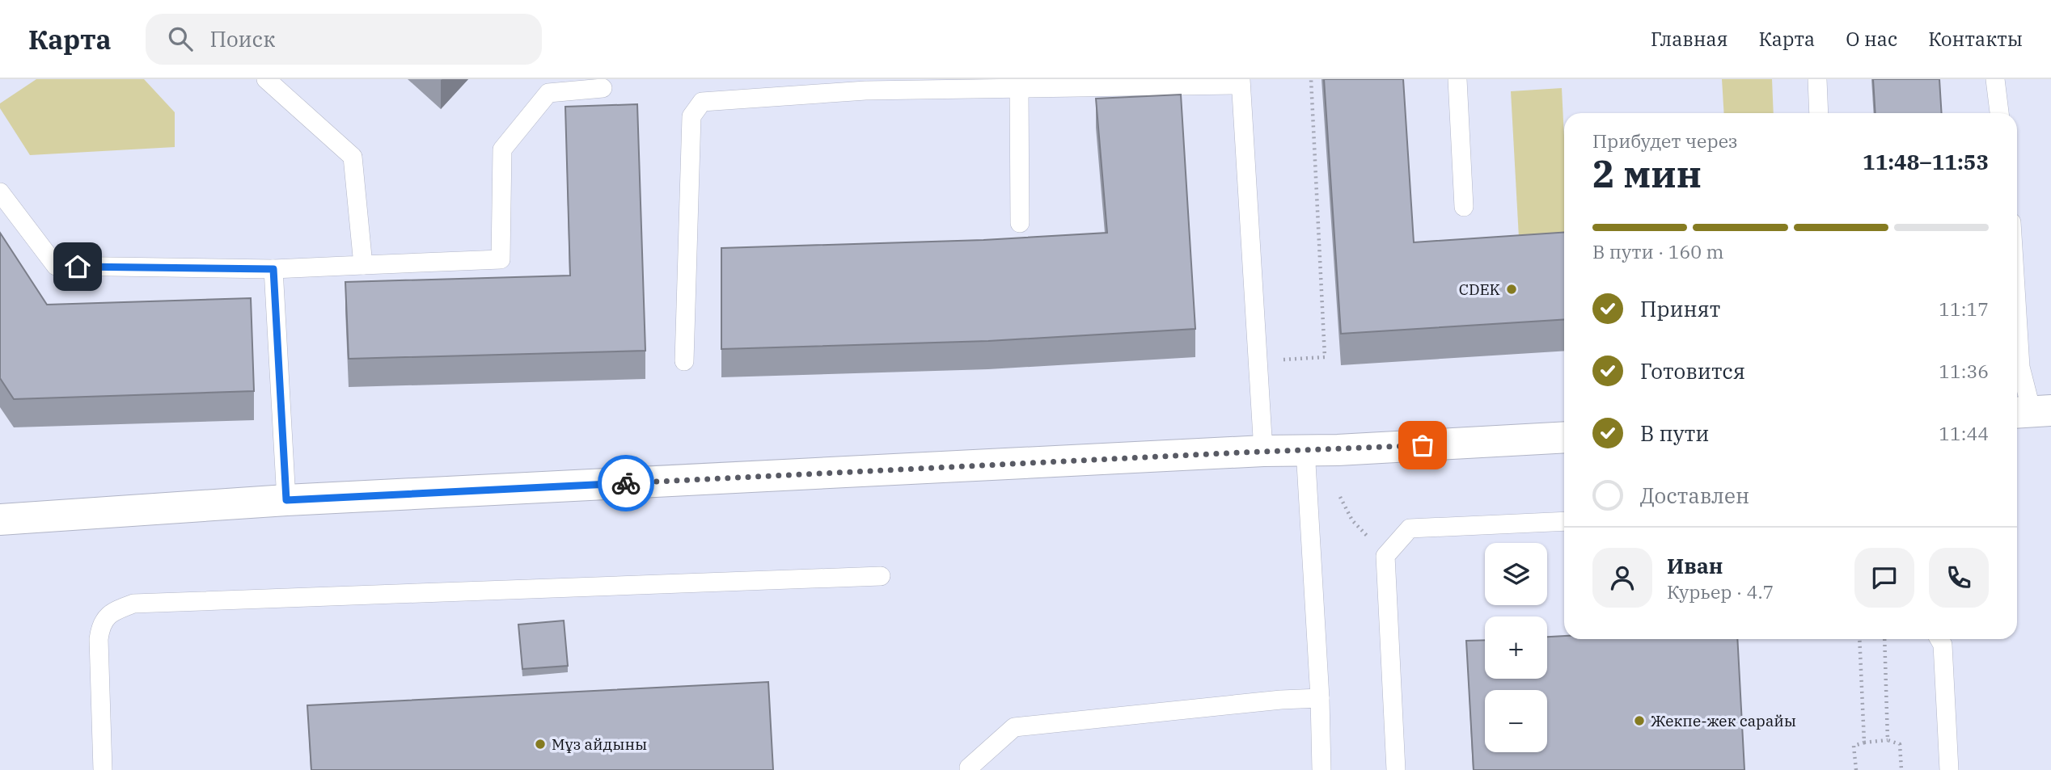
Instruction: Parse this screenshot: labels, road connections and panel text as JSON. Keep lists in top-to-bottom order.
{
  "places": ["CDEK", "Жекпе-жек сарайы", "Мұз айдыны"],
  "page": {
    "header": "Карта",
    "search": "Поиск",
    "nav": [
      "Главная",
      "Карта",
      "О нас",
      "Контакты"
    ],
    "heading": ["2 мин", "Прибудет через", "11:48–11:53"],
    "panel": ["Иван", "Курьер · 4.7"],
    "bar": "В пути · 160 m",
    "list": [
      ["Принят", "11:17"],
      ["Готовится", "11:36"],
      ["В пути", "11:44"],
      "Доставлен"
    ],
    "map_buttons": ["+", "−"]
  }
}
